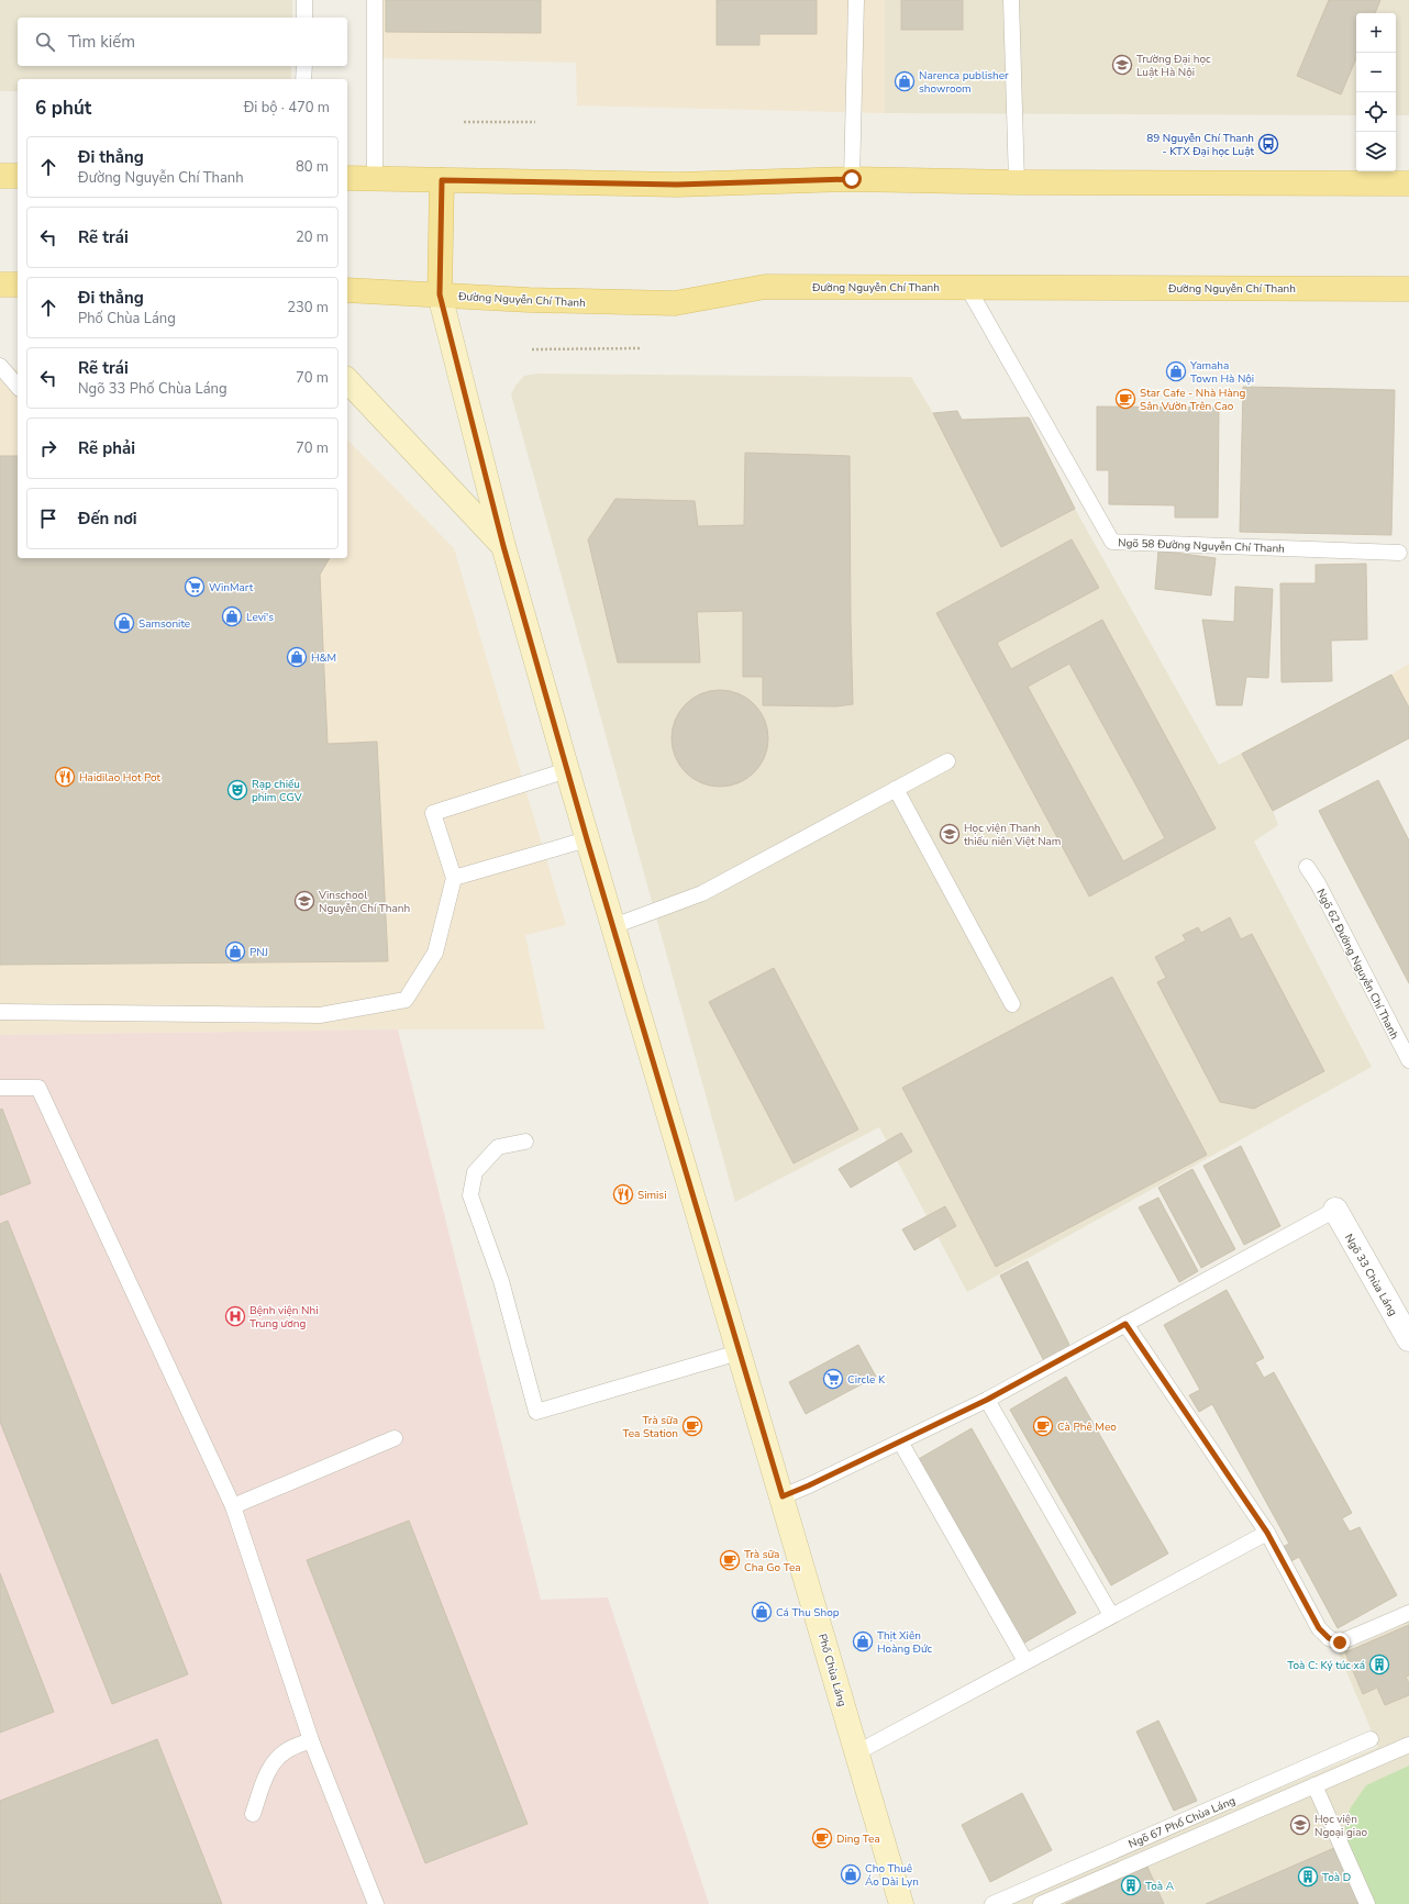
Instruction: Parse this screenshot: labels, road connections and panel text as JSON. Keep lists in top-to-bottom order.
{
  "streets": {
    "main road": ["Đường Nguyễn Chí Thanh"],
    "street": ["Ngõ 33 Chùa Láng", "Phố Chùa Láng"],
    "lane": ["Ngõ 58 Đường Nguyễn Chí Thanh", "Ngõ 62 Đường Nguyễn Chí Thanh", "Ngõ 67 Phố Chùa Láng"]
  },
  "crossings": [
    ["Đường Nguyễn Chí Thanh", "Ngõ 58 Đường Nguyễn Chí Thanh"],
    ["Đường Nguyễn Chí Thanh", "Phố Chùa Láng"]
  ],
  "places": {
    "school or university": [
      "Trường Đại học Luật Hà Nội",
      "Học viện Thanh thiếu niên Việt Nam",
      "Vinschool Nguyễn Chí Thanh",
      "Học viện Ngoại giao"
    ],
    "shop": [
      "Narenca publisher showroom",
      "Yamaha Town Hà Nội",
      "Levi's",
      "Samsonite",
      "H&M",
      "PNJ",
      "Cá Thu Shop",
      "Thịt Xiên Hoàng Đức",
      "Cho Thuê Áo Dài Lyn"
    ],
    "bus stop": ["89 Nguyễn Chí Thanh - KTX Đại học Luật"],
    "cafe": [
      "Star Cafe - Nhà Hàng Sân Vườn Trên Cao",
      "Trà sữa Tea Station",
      "Cà Phê Meo",
      "Trà sữa Cha Go Tea",
      "Ding Tea"
    ],
    "supermarket": ["WinMart", "Circle K"],
    "restaurant": ["Haidilao Hot Pot", "Simisi"],
    "theatre": ["Rạp chiếu phim CGV"],
    "hospital": ["Bệnh viện Nhi Trung ương"],
    "building": ["Toà C: Ký túc xá", "Toà D", "Toà A"]
  },
  "page": {
    "map_buttons": ["+", "−"],
    "search": "Tìm kiếm",
    "heading": ["6 phút", "Đi bộ · 470 m"],
    "list": [
      ["Đi thẳng", "Đường Nguyễn Chí Thanh", "80 m"],
      ["Rẽ trái", "20 m"],
      ["Đi thẳng", "Phố Chùa Láng", "230 m"],
      ["Rẽ trái", "Ngõ 33 Phố Chùa Láng", "70 m"],
      ["Rẽ phải", "70 m"],
      "Đến nơi"
    ]
  }
}
